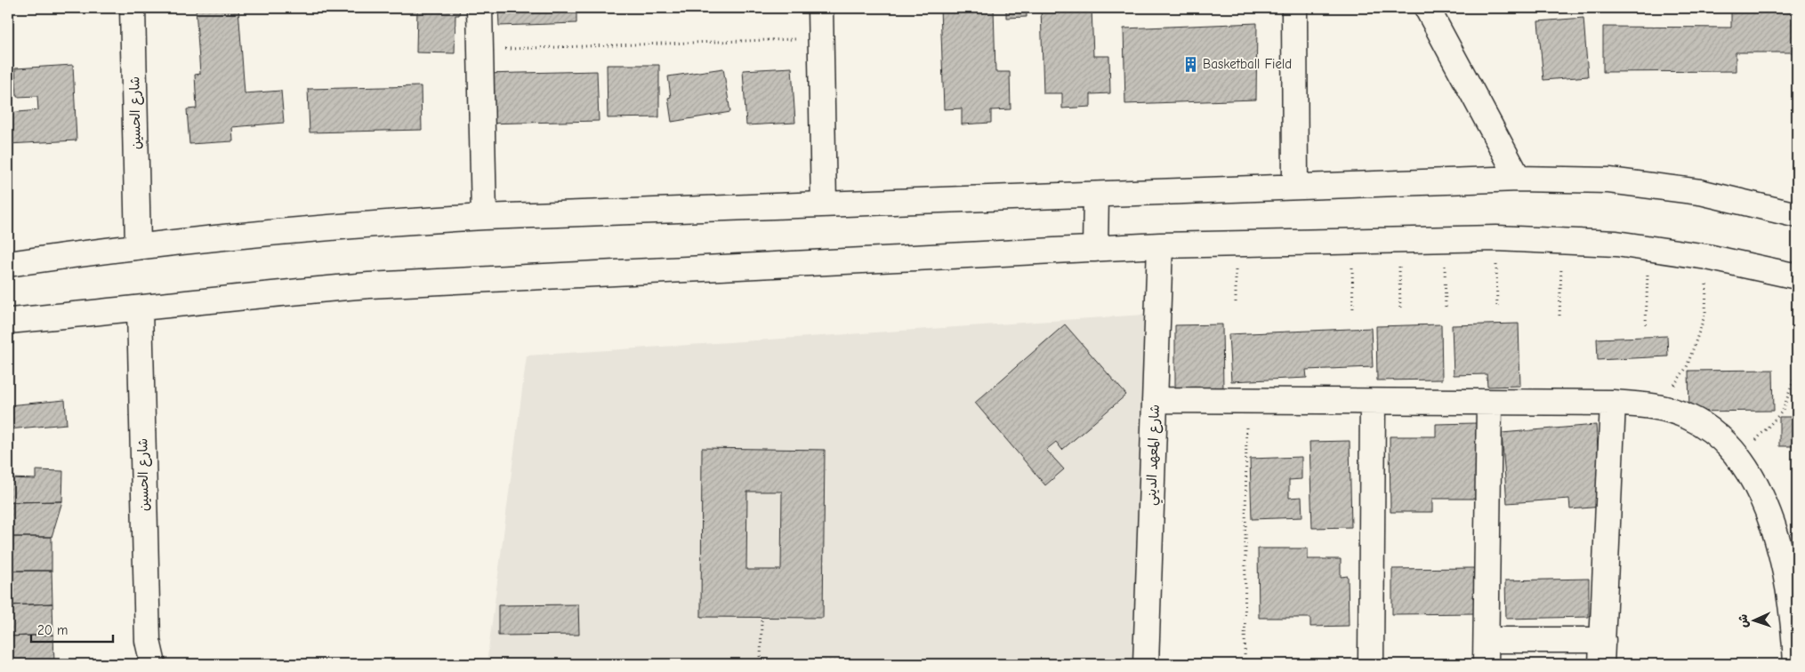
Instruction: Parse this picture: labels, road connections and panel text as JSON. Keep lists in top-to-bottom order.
{
  "streets": {
    "street": ["شارع الحسين", "شارع المعهد الديني"]
  },
  "places": {
    "building": ["Basketball Field"]
  },
  "scale_bar": "20 m",
  "north": "left"
}
